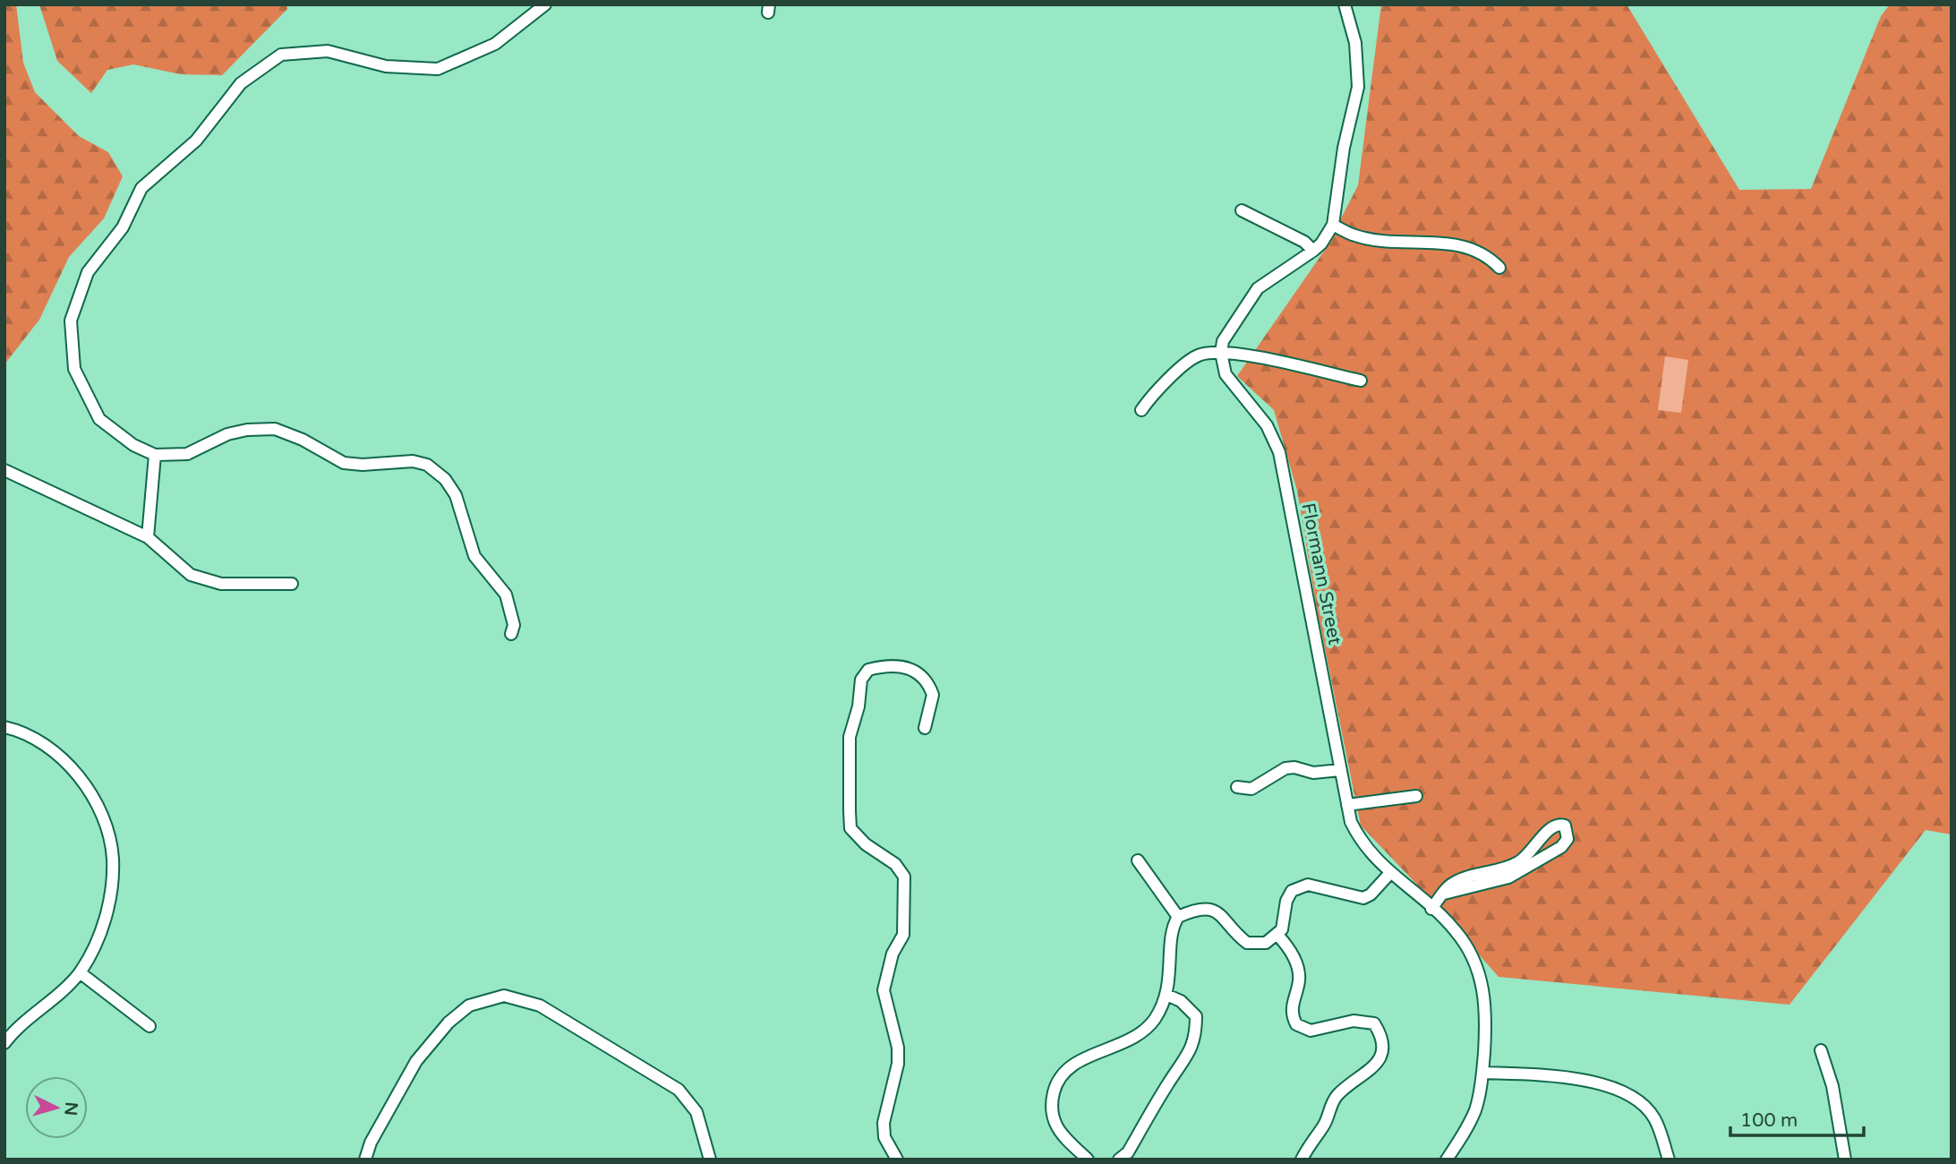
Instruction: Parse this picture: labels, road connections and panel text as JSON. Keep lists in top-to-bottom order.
{
  "streets": {
    "street": ["Flormann Street"]
  },
  "scale_bar": "100 m",
  "north": "right"
}
